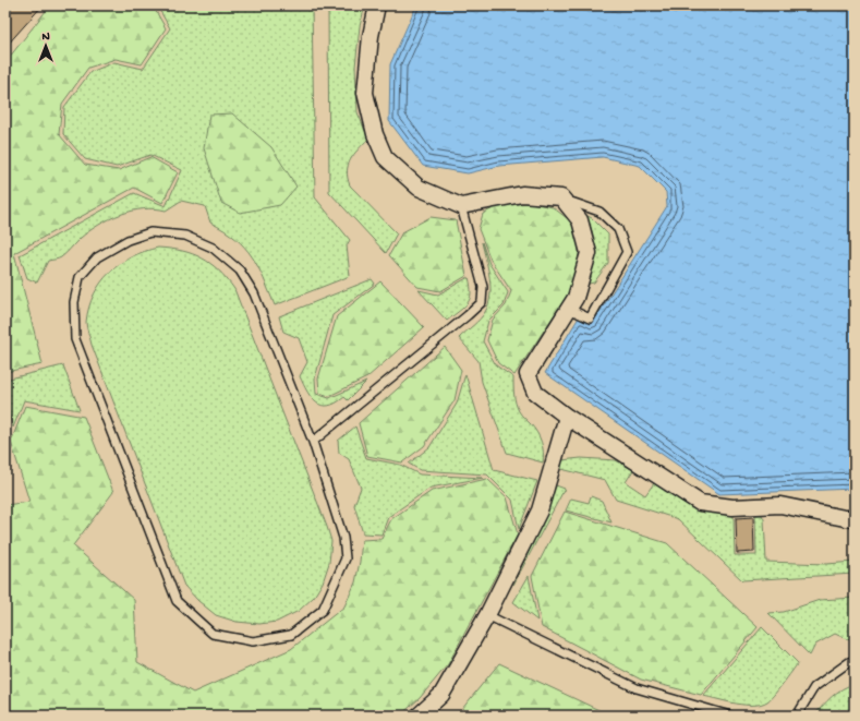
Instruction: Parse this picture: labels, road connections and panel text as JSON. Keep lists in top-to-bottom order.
{
  "north": "top"
}
